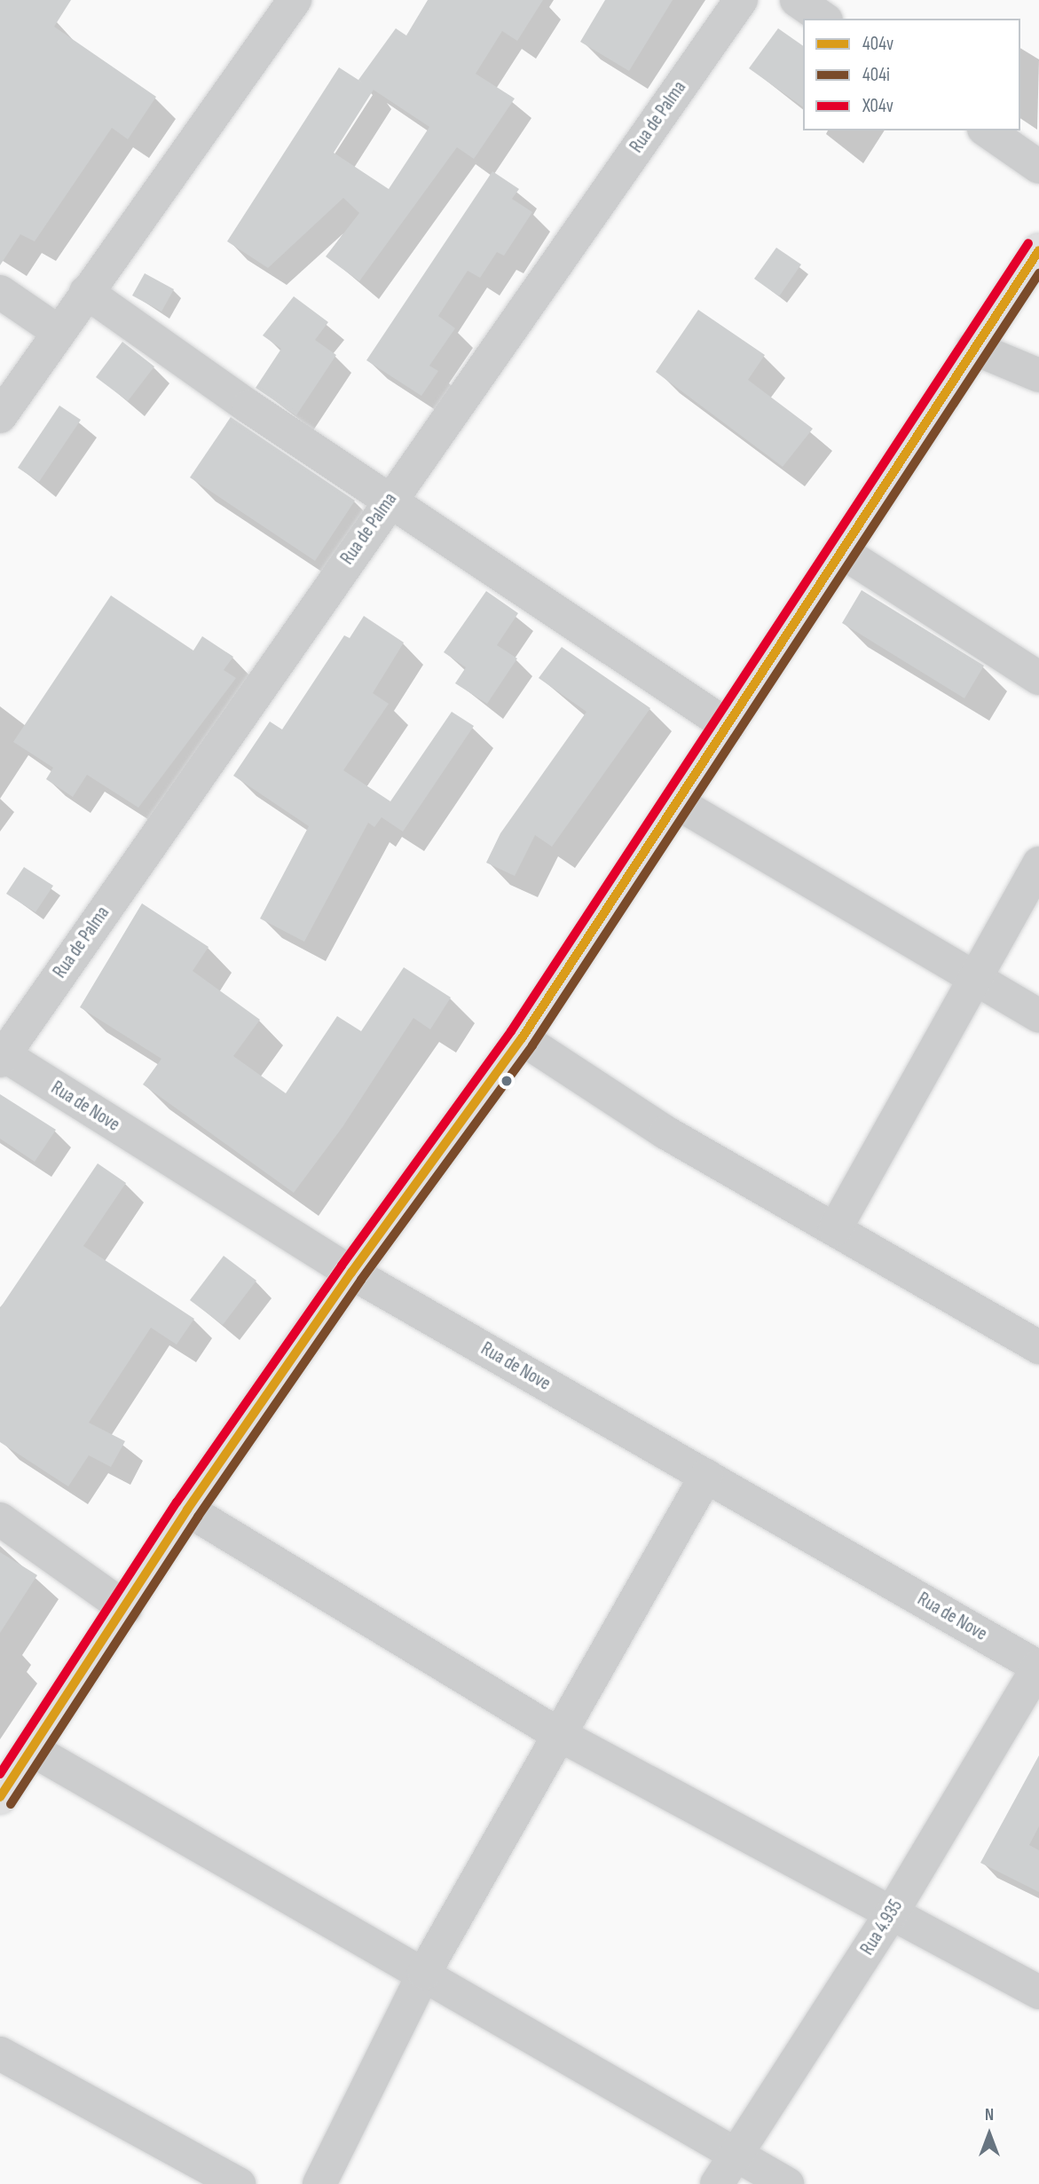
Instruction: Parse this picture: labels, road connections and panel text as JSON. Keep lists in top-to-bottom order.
{
  "streets": {
    "street": ["Rua de Palma", "Rua de Nove", "Rua 4.935"]
  },
  "crossings": [
    ["Rua de Palma", "Rua de Nove"],
    ["Rua de Nove", "Rua 4.935"]
  ],
  "lines": ["transit line X04v", "transit line 404v", "transit line 404i"],
  "legend": ["404v", "404i", "X04v"],
  "north": "top"
}
